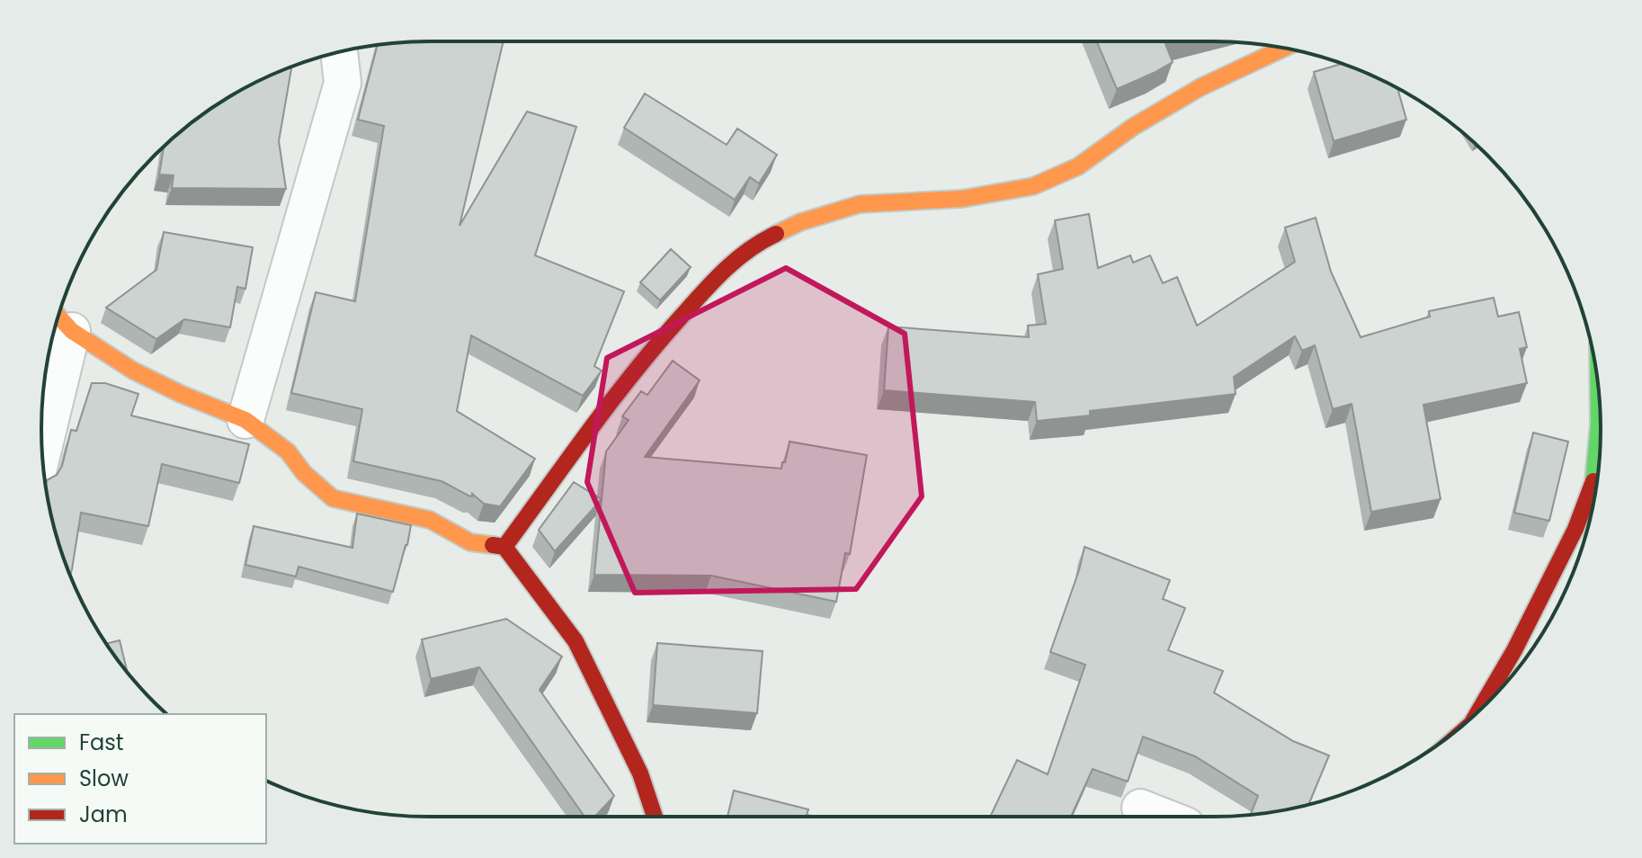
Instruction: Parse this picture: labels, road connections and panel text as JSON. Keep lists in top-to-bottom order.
{
  "legend": ["Fast", "Slow", "Jam"]
}
